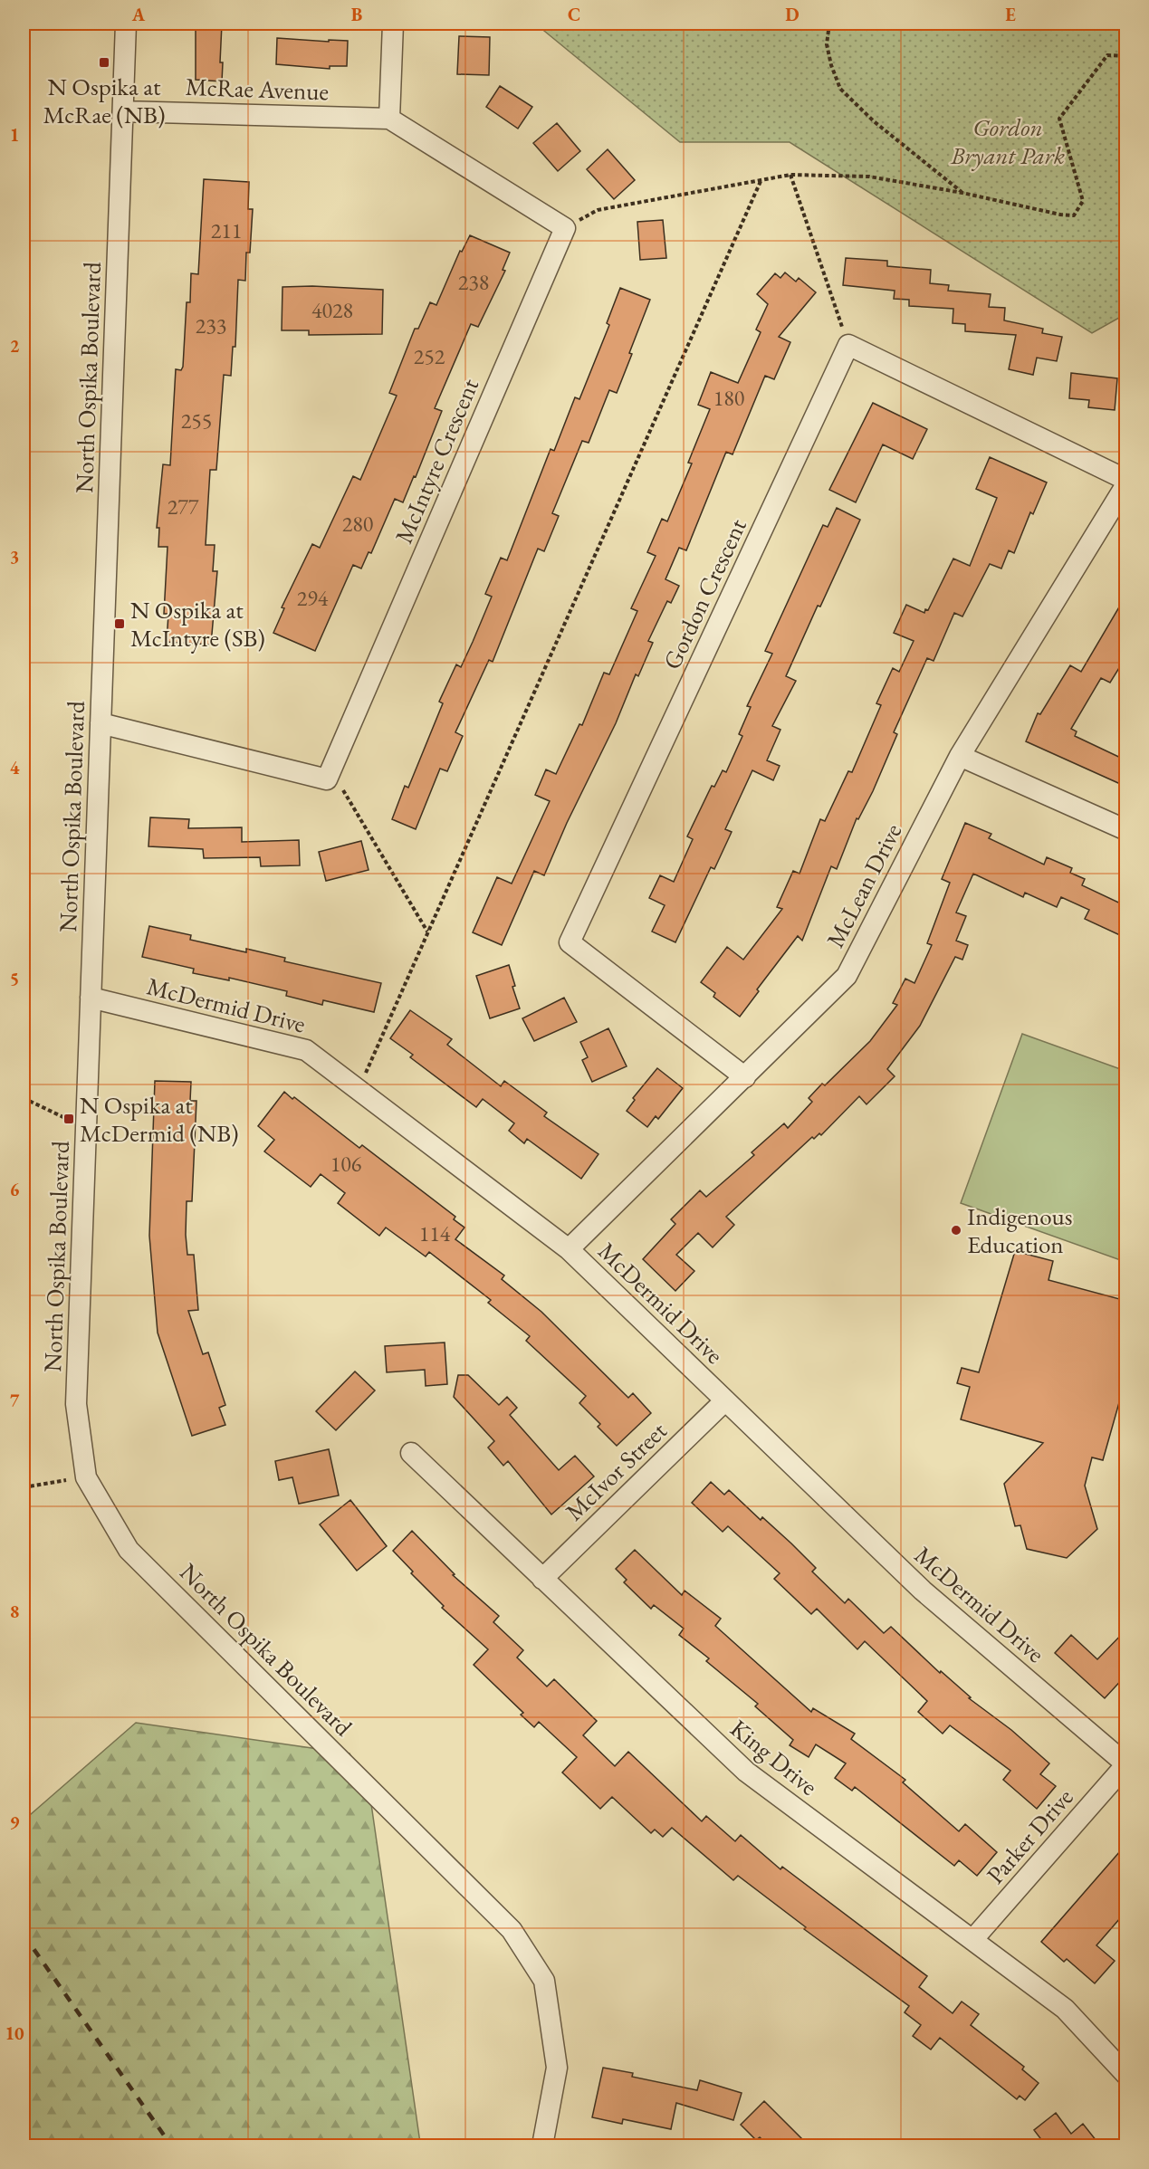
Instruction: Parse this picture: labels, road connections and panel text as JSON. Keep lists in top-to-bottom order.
{
  "streets": {
    "street": [
      "McRae Avenue",
      "North Ospika Boulevard",
      "McIntyre Crescent",
      "Gordon Crescent",
      "McLean Drive",
      "McDermid Drive",
      "McIvor Street",
      "King Drive",
      "Parker Drive"
    ]
  },
  "crossings": [
    ["McRae Avenue", "North Ospika Boulevard"],
    ["North Ospika Boulevard", "McDermid Drive"],
    ["Gordon Crescent", "McLean Drive"],
    ["McLean Drive", "McDermid Drive"],
    ["McDermid Drive", "McIvor Street"],
    ["McDermid Drive", "Parker Drive"],
    ["McIvor Street", "King Drive"],
    ["King Drive", "Parker Drive"]
  ],
  "parks": ["Gordon Bryant Park"],
  "places": {
    "transit": ["N Ospika at McRae (NB)", "N Ospika at McIntyre (SB)", "N Ospika at McDermid (NB)"],
    "other": ["Indigenous Education"]
  },
  "house_numbers": [
    "211",
    "238",
    "4028",
    "233",
    "252",
    "180",
    "255",
    "277",
    "280",
    "294",
    "106",
    "114"
  ],
  "grid": {
    "columns": [
      "A",
      "B",
      "C",
      "D",
      "E"
    ],
    "rows": [
      "1",
      "2",
      "3",
      "4",
      "5",
      "6",
      "7",
      "8",
      "9",
      "10"
    ]
  }
}
